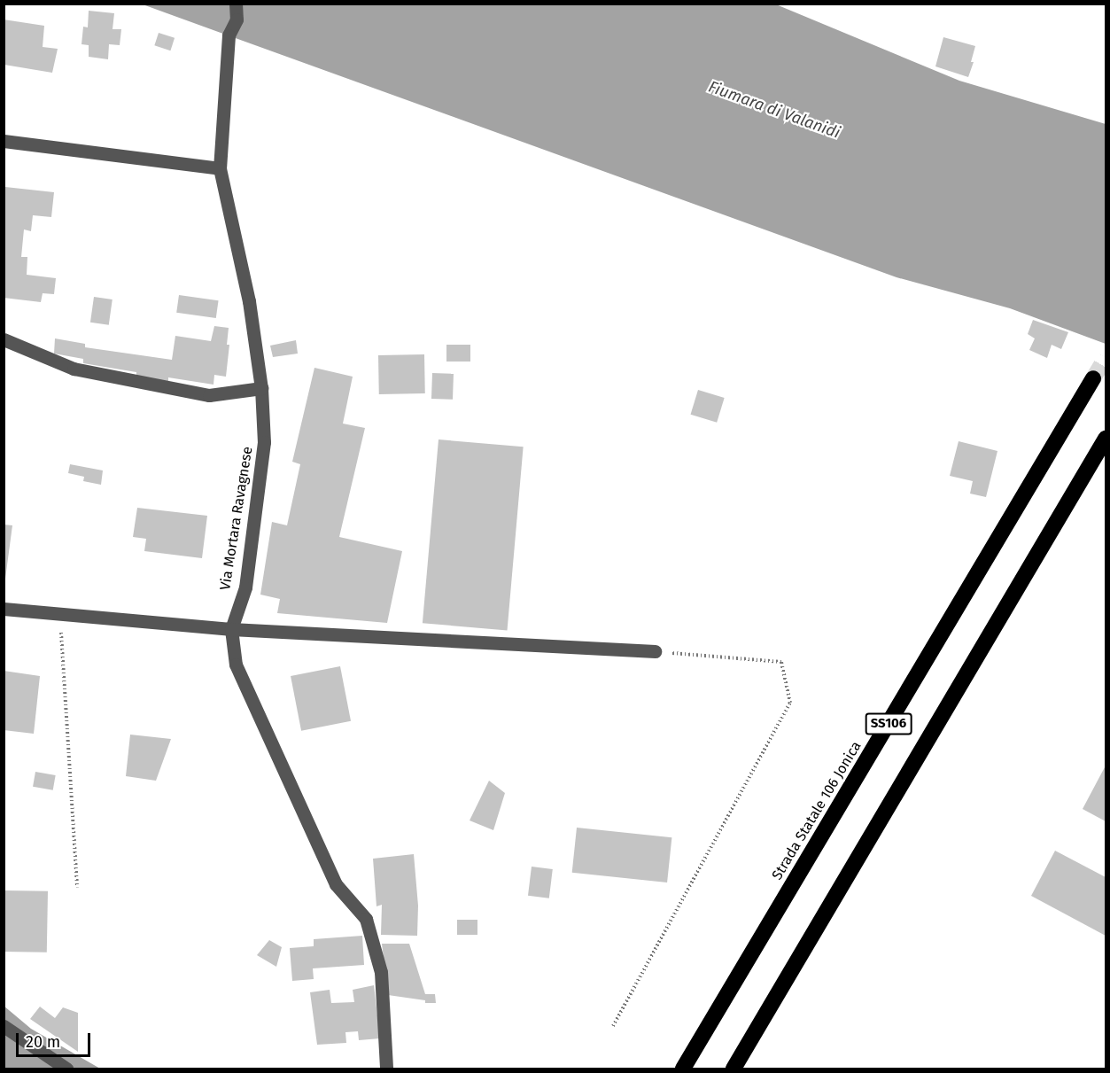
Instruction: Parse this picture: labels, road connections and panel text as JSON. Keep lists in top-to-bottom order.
{
  "streets": {
    "highway": ["SS106", "Strada Statale 106 Jonica"],
    "street": ["Via Mortara Ravagnese"]
  },
  "water": ["Fiumara di Valanidi"],
  "scale_bar": "20 m"
}
